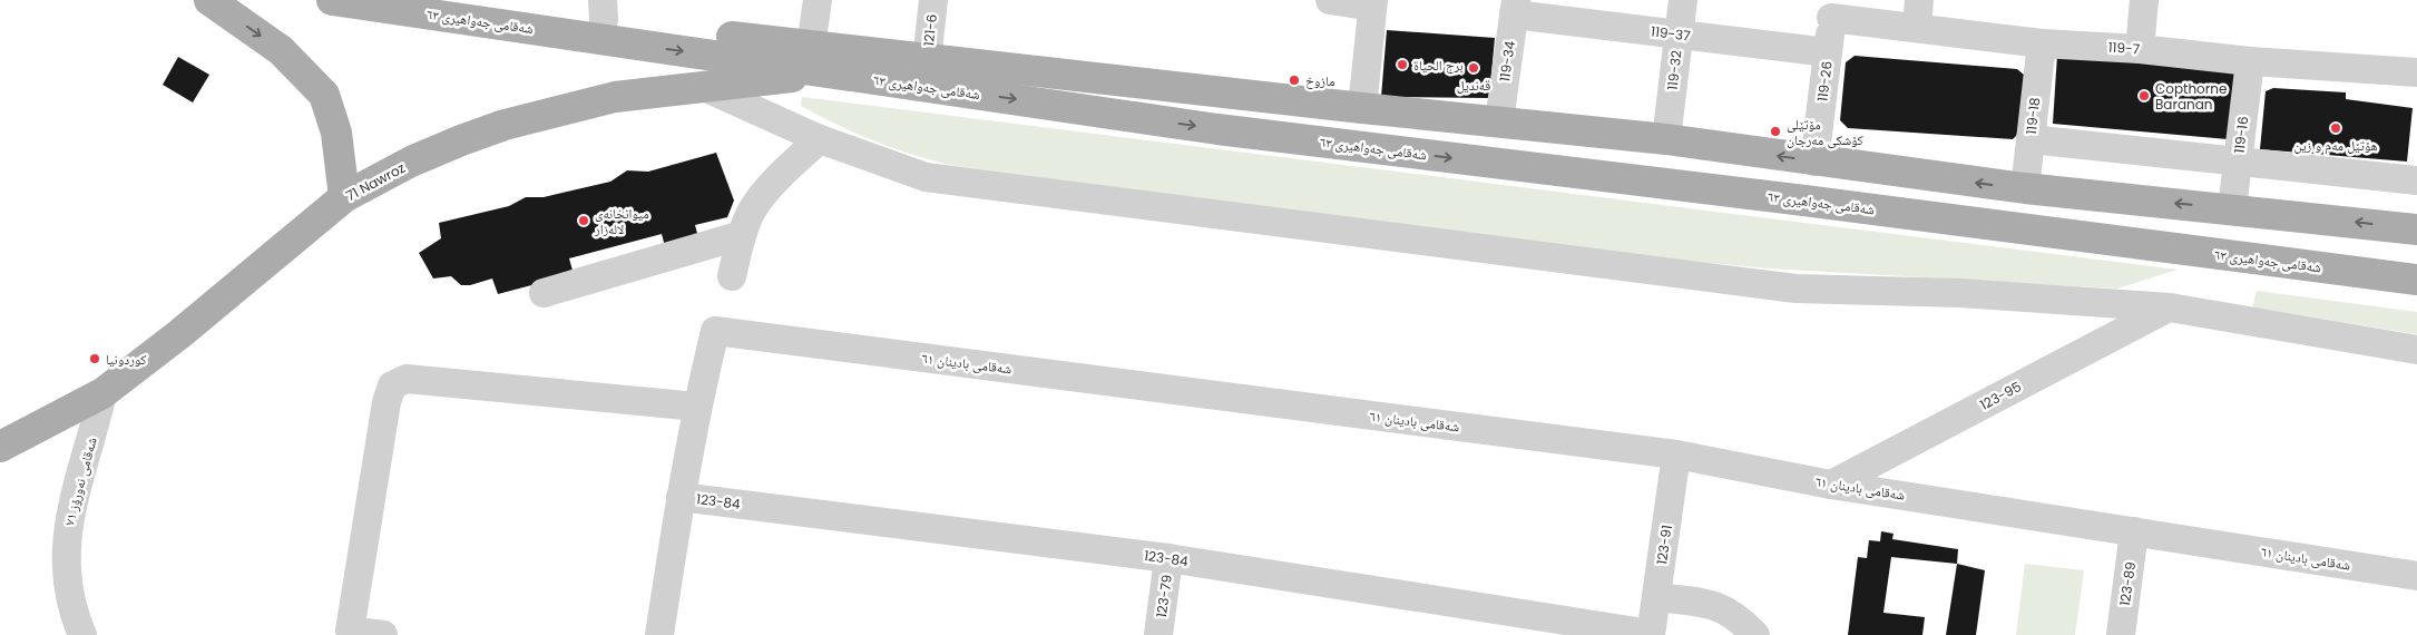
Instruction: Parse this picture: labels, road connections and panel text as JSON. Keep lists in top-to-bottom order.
{
  "streets": {
    "main road": ["شەقامی جەواهیری ٦٣", "71 Nawroz"],
    "street": [
      "121-6",
      "119-37",
      "119-7",
      "119-34",
      "119-32",
      "119-26",
      "119-18",
      "119-16",
      "شەقامی بادینان ٦١",
      "123-95",
      "شەقامی نەورۆز ٧١",
      "123-84",
      "123-91",
      "123-89",
      "123-79"
    ]
  },
  "crossings": [
    ["شەقامی جەواهیری ٦٣", "121-6"],
    ["شەقامی جەواهیری ٦٣", "119-34"],
    ["شەقامی جەواهیری ٦٣", "119-32"],
    ["شەقامی جەواهیری ٦٣", "119-26"],
    ["شەقامی جەواهیری ٦٣", "119-18"],
    ["شەقامی جەواهیری ٦٣", "119-16"],
    ["شەقامی جەواهیری ٦٣", "71 Nawroz"],
    ["119-37", "119-34"],
    ["119-37", "119-32"],
    ["119-37", "119-26"],
    ["119-7", "119-26"],
    ["119-7", "119-18"],
    ["119-7", "119-16"],
    ["71 Nawroz", "شەقامی نەورۆز ٧١"],
    ["شەقامی بادینان ٦١", "123-95"],
    ["شەقامی بادینان ٦١", "123-84"],
    ["شەقامی بادینان ٦١", "123-91"],
    ["شەقامی بادینان ٦١", "123-89"],
    ["123-84", "123-91"],
    ["123-84", "123-79"]
  ],
  "places": [
    "برج الحياة",
    "قەندیل",
    "مازوخ",
    "Copthorne Baranan",
    "هۆتێل مەم و زین",
    "مۆتێلی کۆشکی مەرجان",
    "میوانخانەی لالەزار",
    "كوردونيا"
  ]
}
